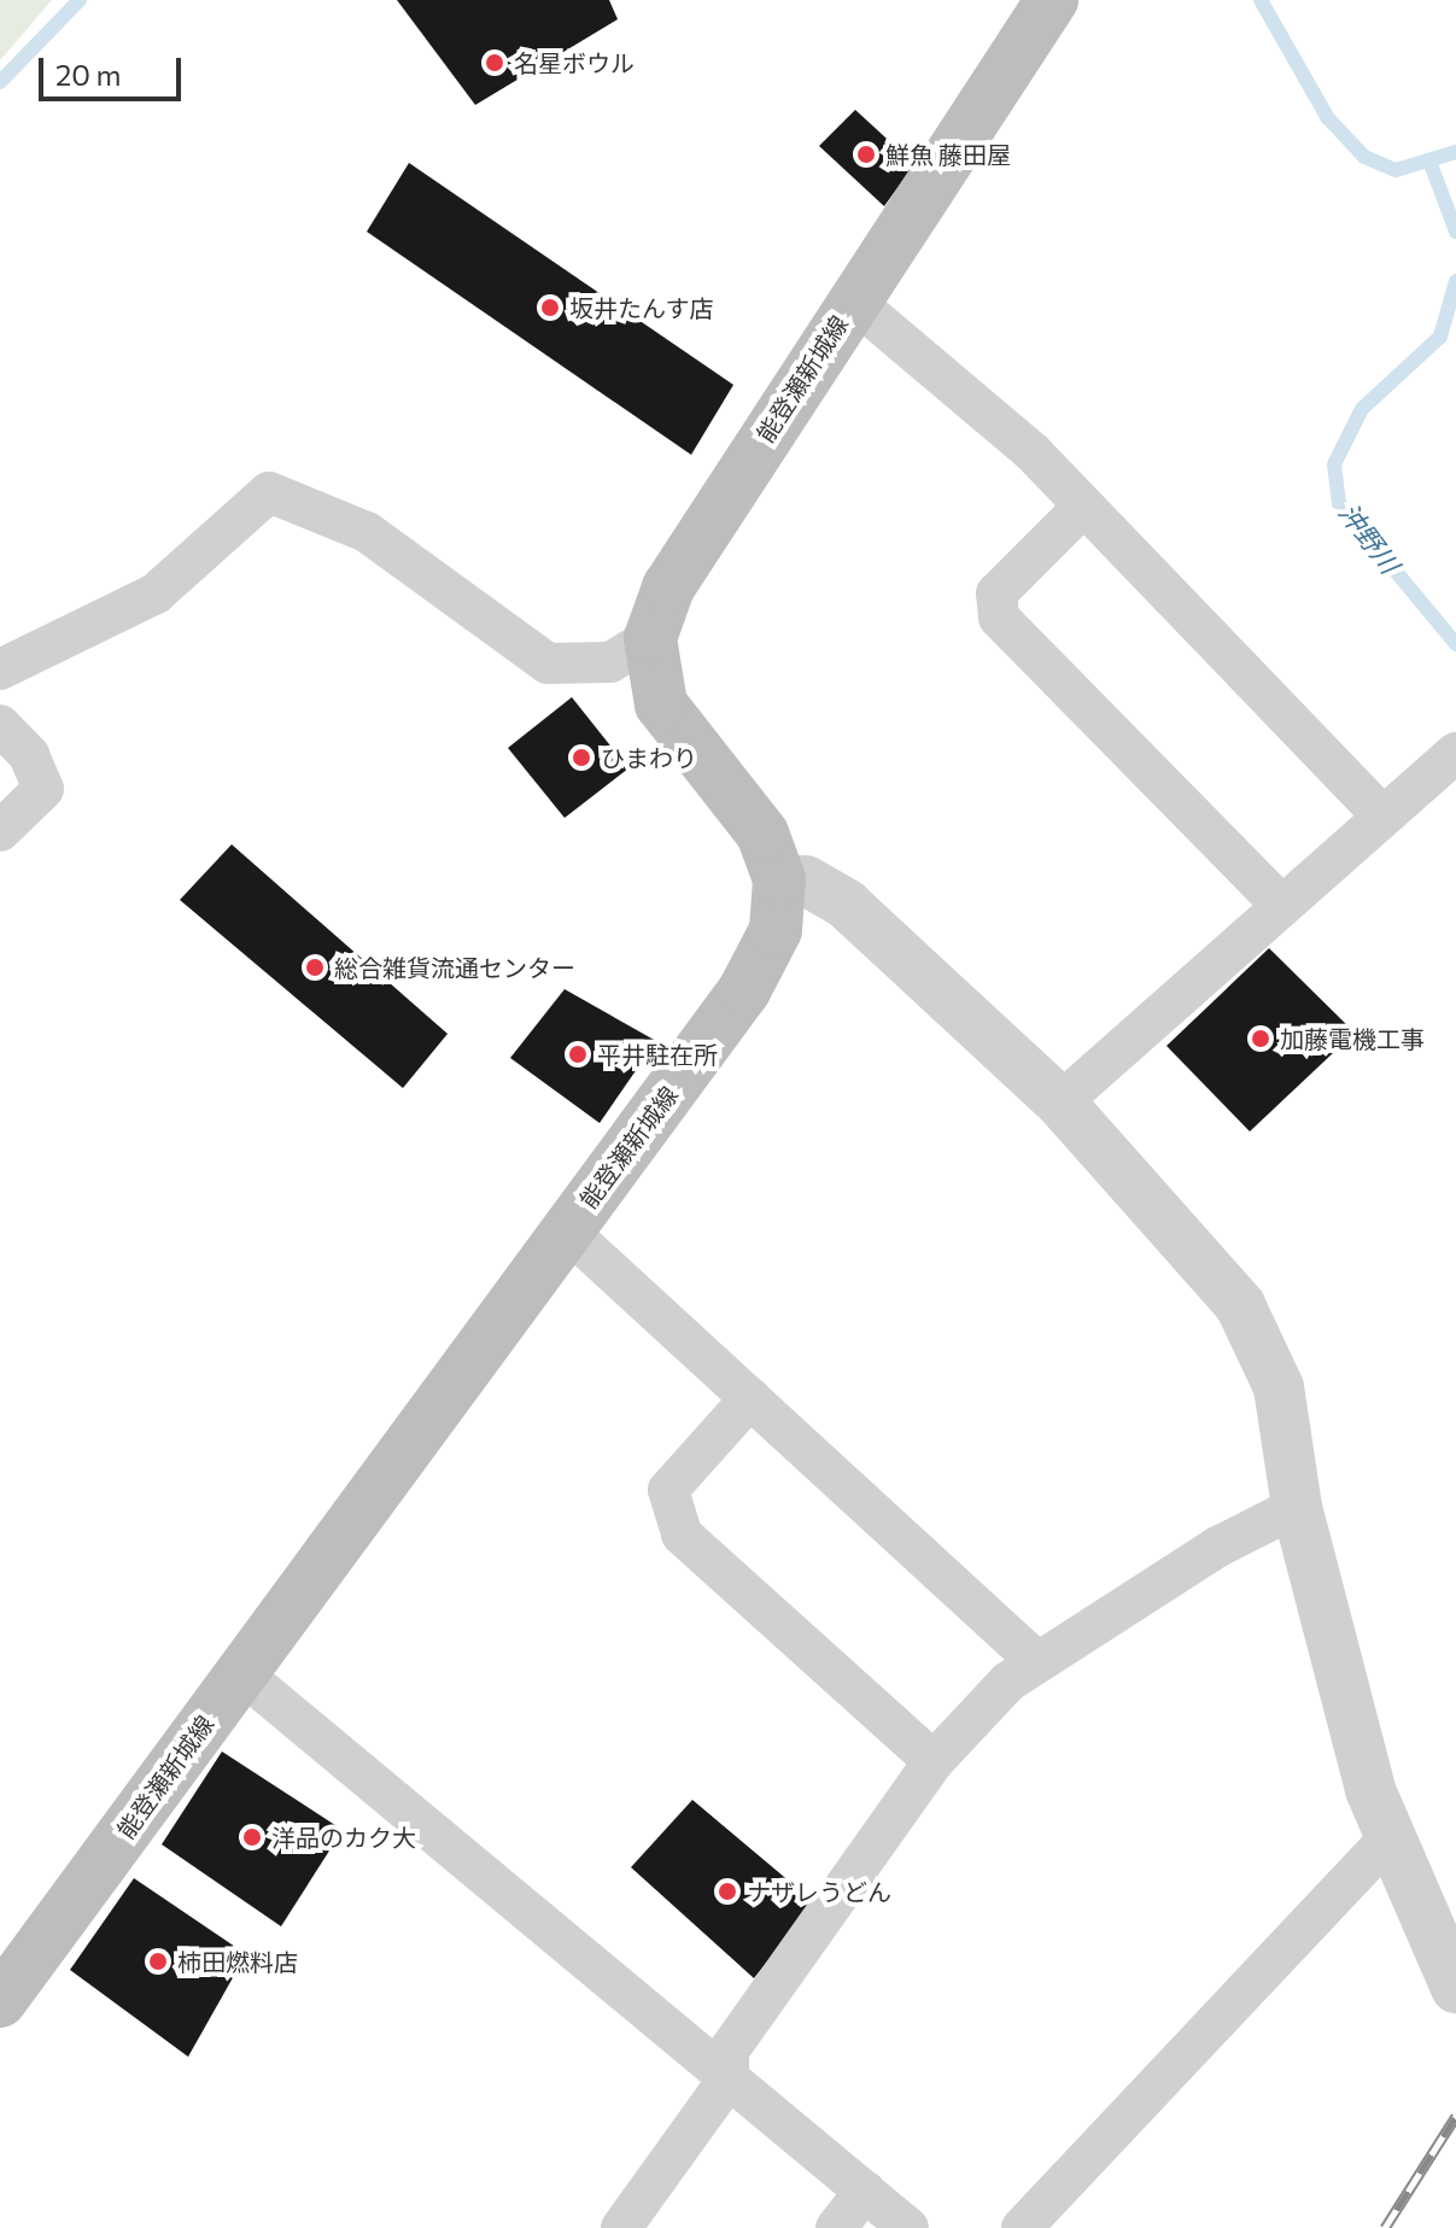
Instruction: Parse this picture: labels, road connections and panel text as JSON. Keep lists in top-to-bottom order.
{
  "streets": {
    "main road": ["能登瀬新城線"]
  },
  "water": ["沖野川"],
  "places": [
    "名星ボウル",
    "鮮魚 藤田屋",
    "坂井たんす店",
    "ひまわり",
    "総合雑貨流通センター",
    "加藤電機工事",
    "平井駐在所",
    "洋品のカク大",
    "ナザレうどん",
    "柿田燃料店"
  ],
  "scale_bar": "20 m"
}
